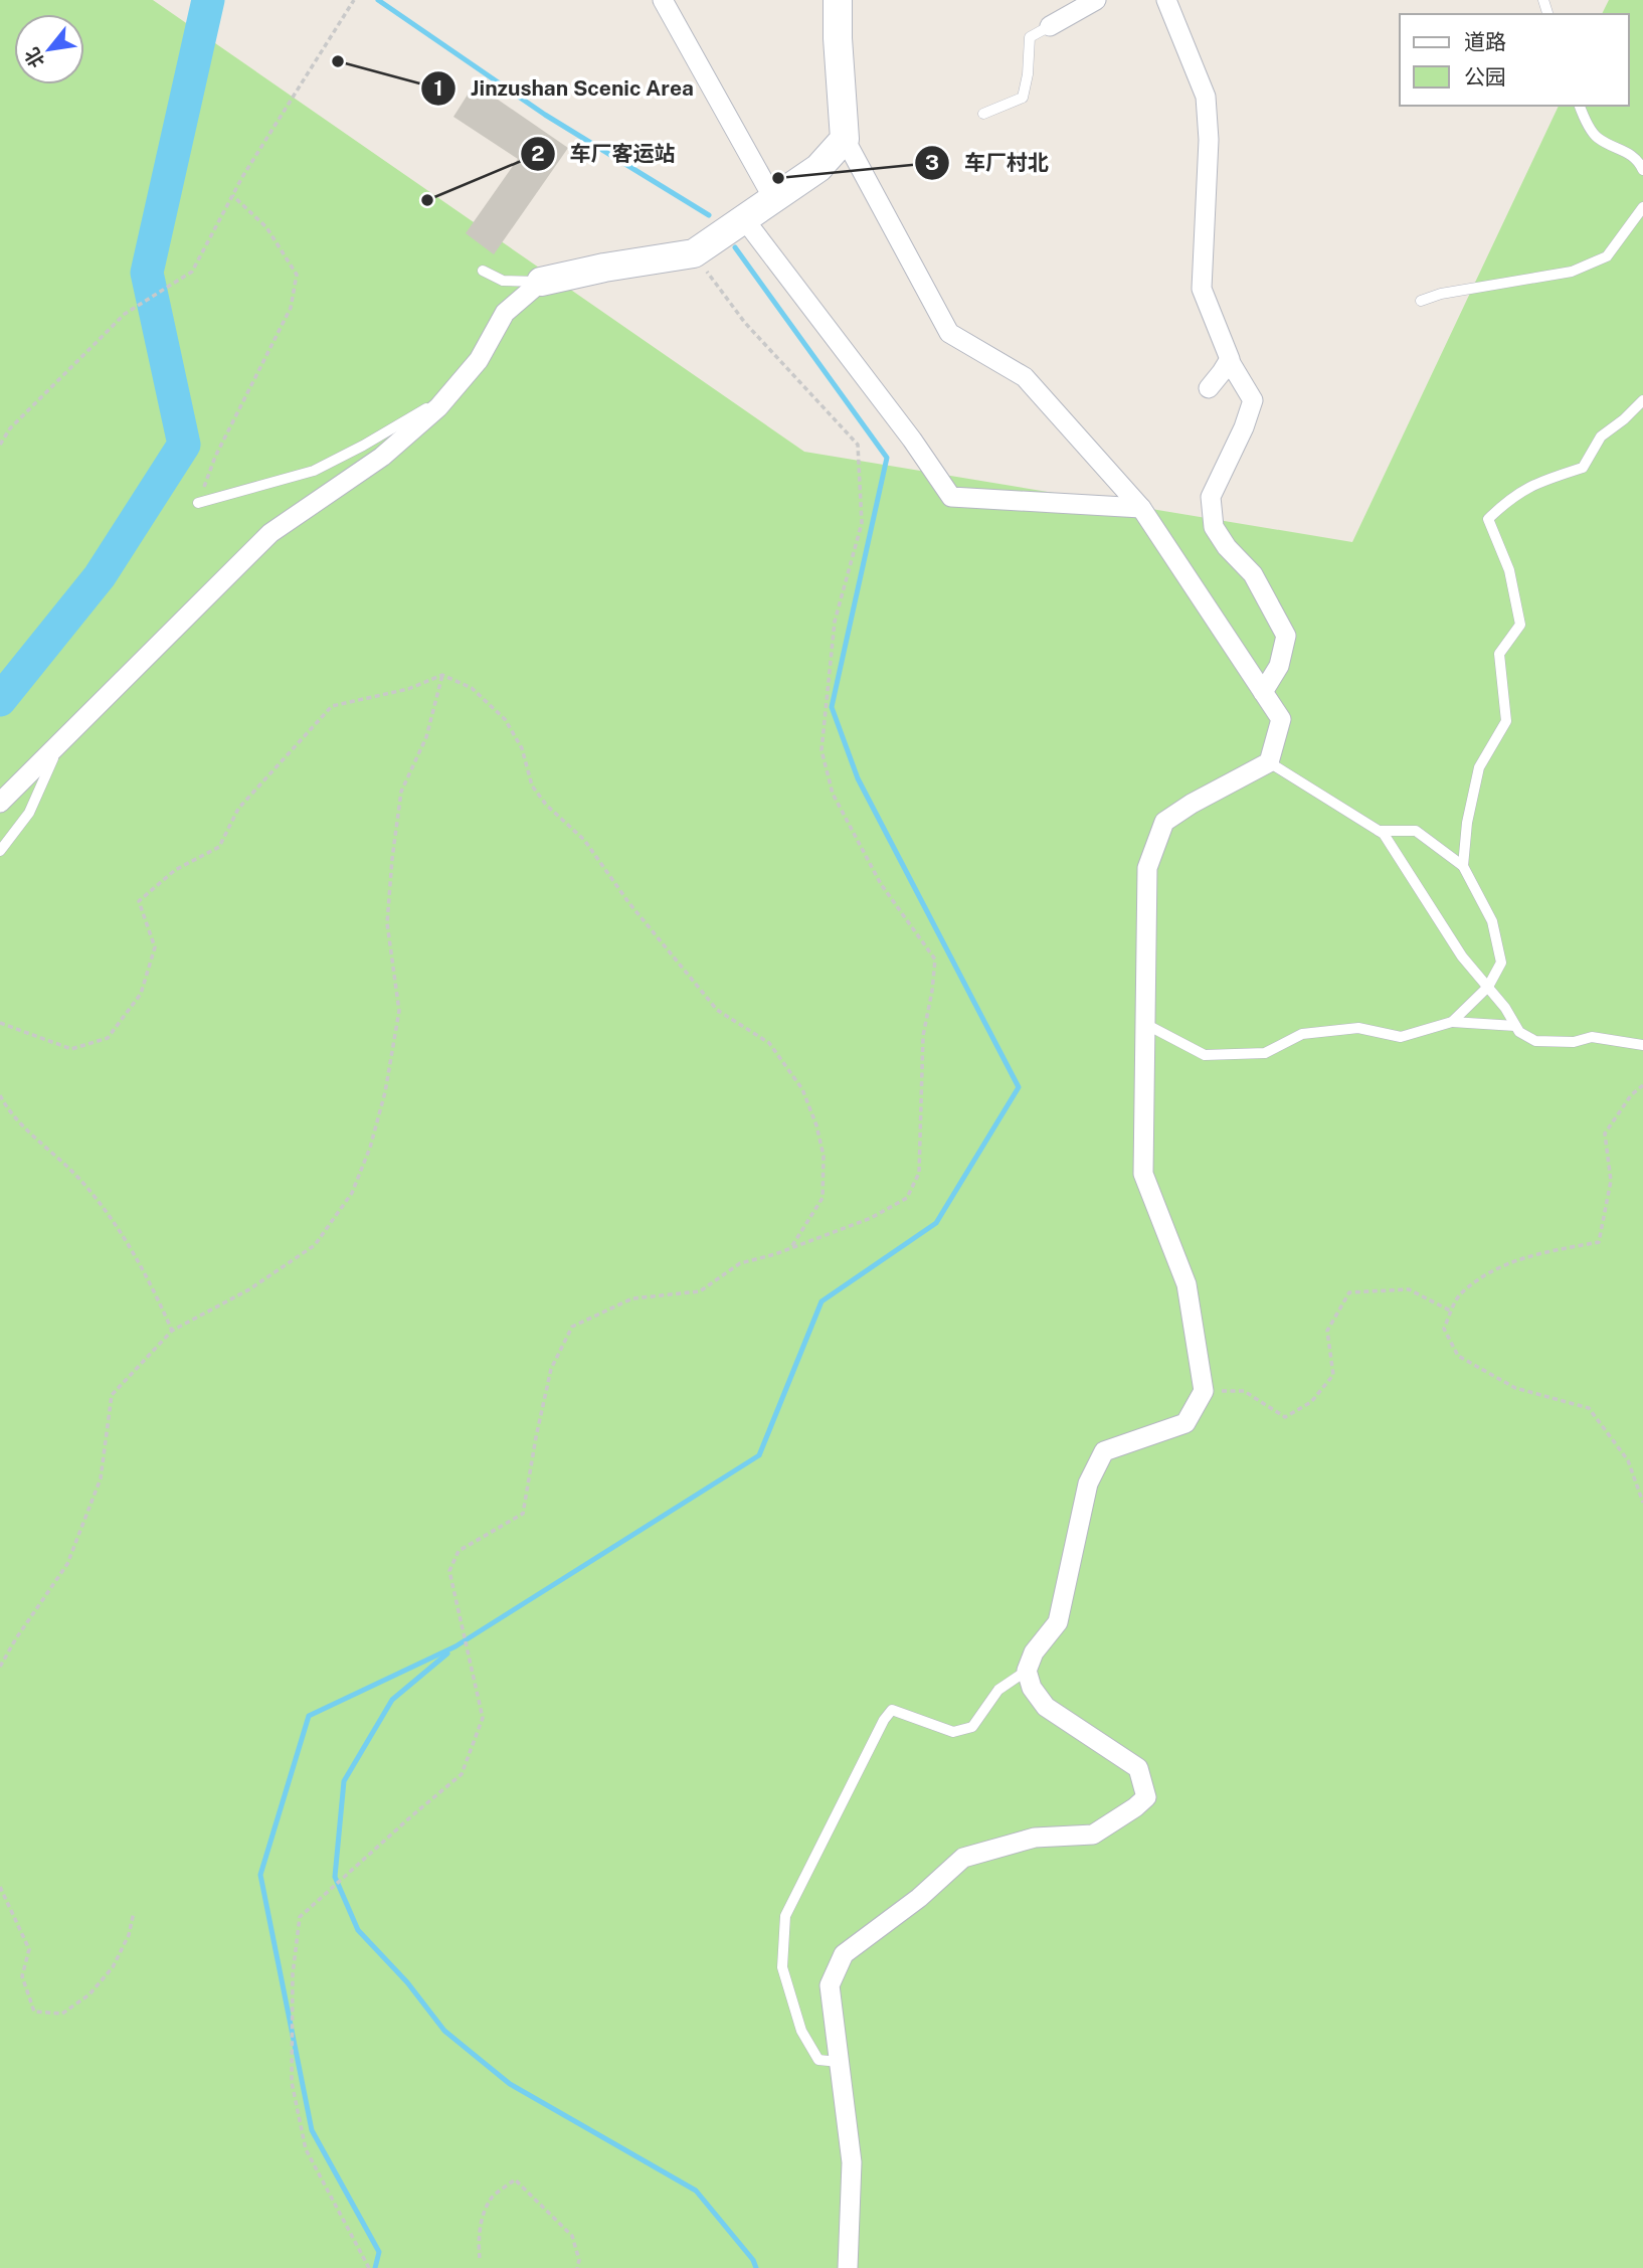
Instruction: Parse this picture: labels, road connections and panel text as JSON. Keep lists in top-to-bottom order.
{
  "places": ["Jinzushan Scenic Area", "车厂村北", "车厂客运站"],
  "legend": ["道路", "公园"],
  "north": "bottom left"
}
